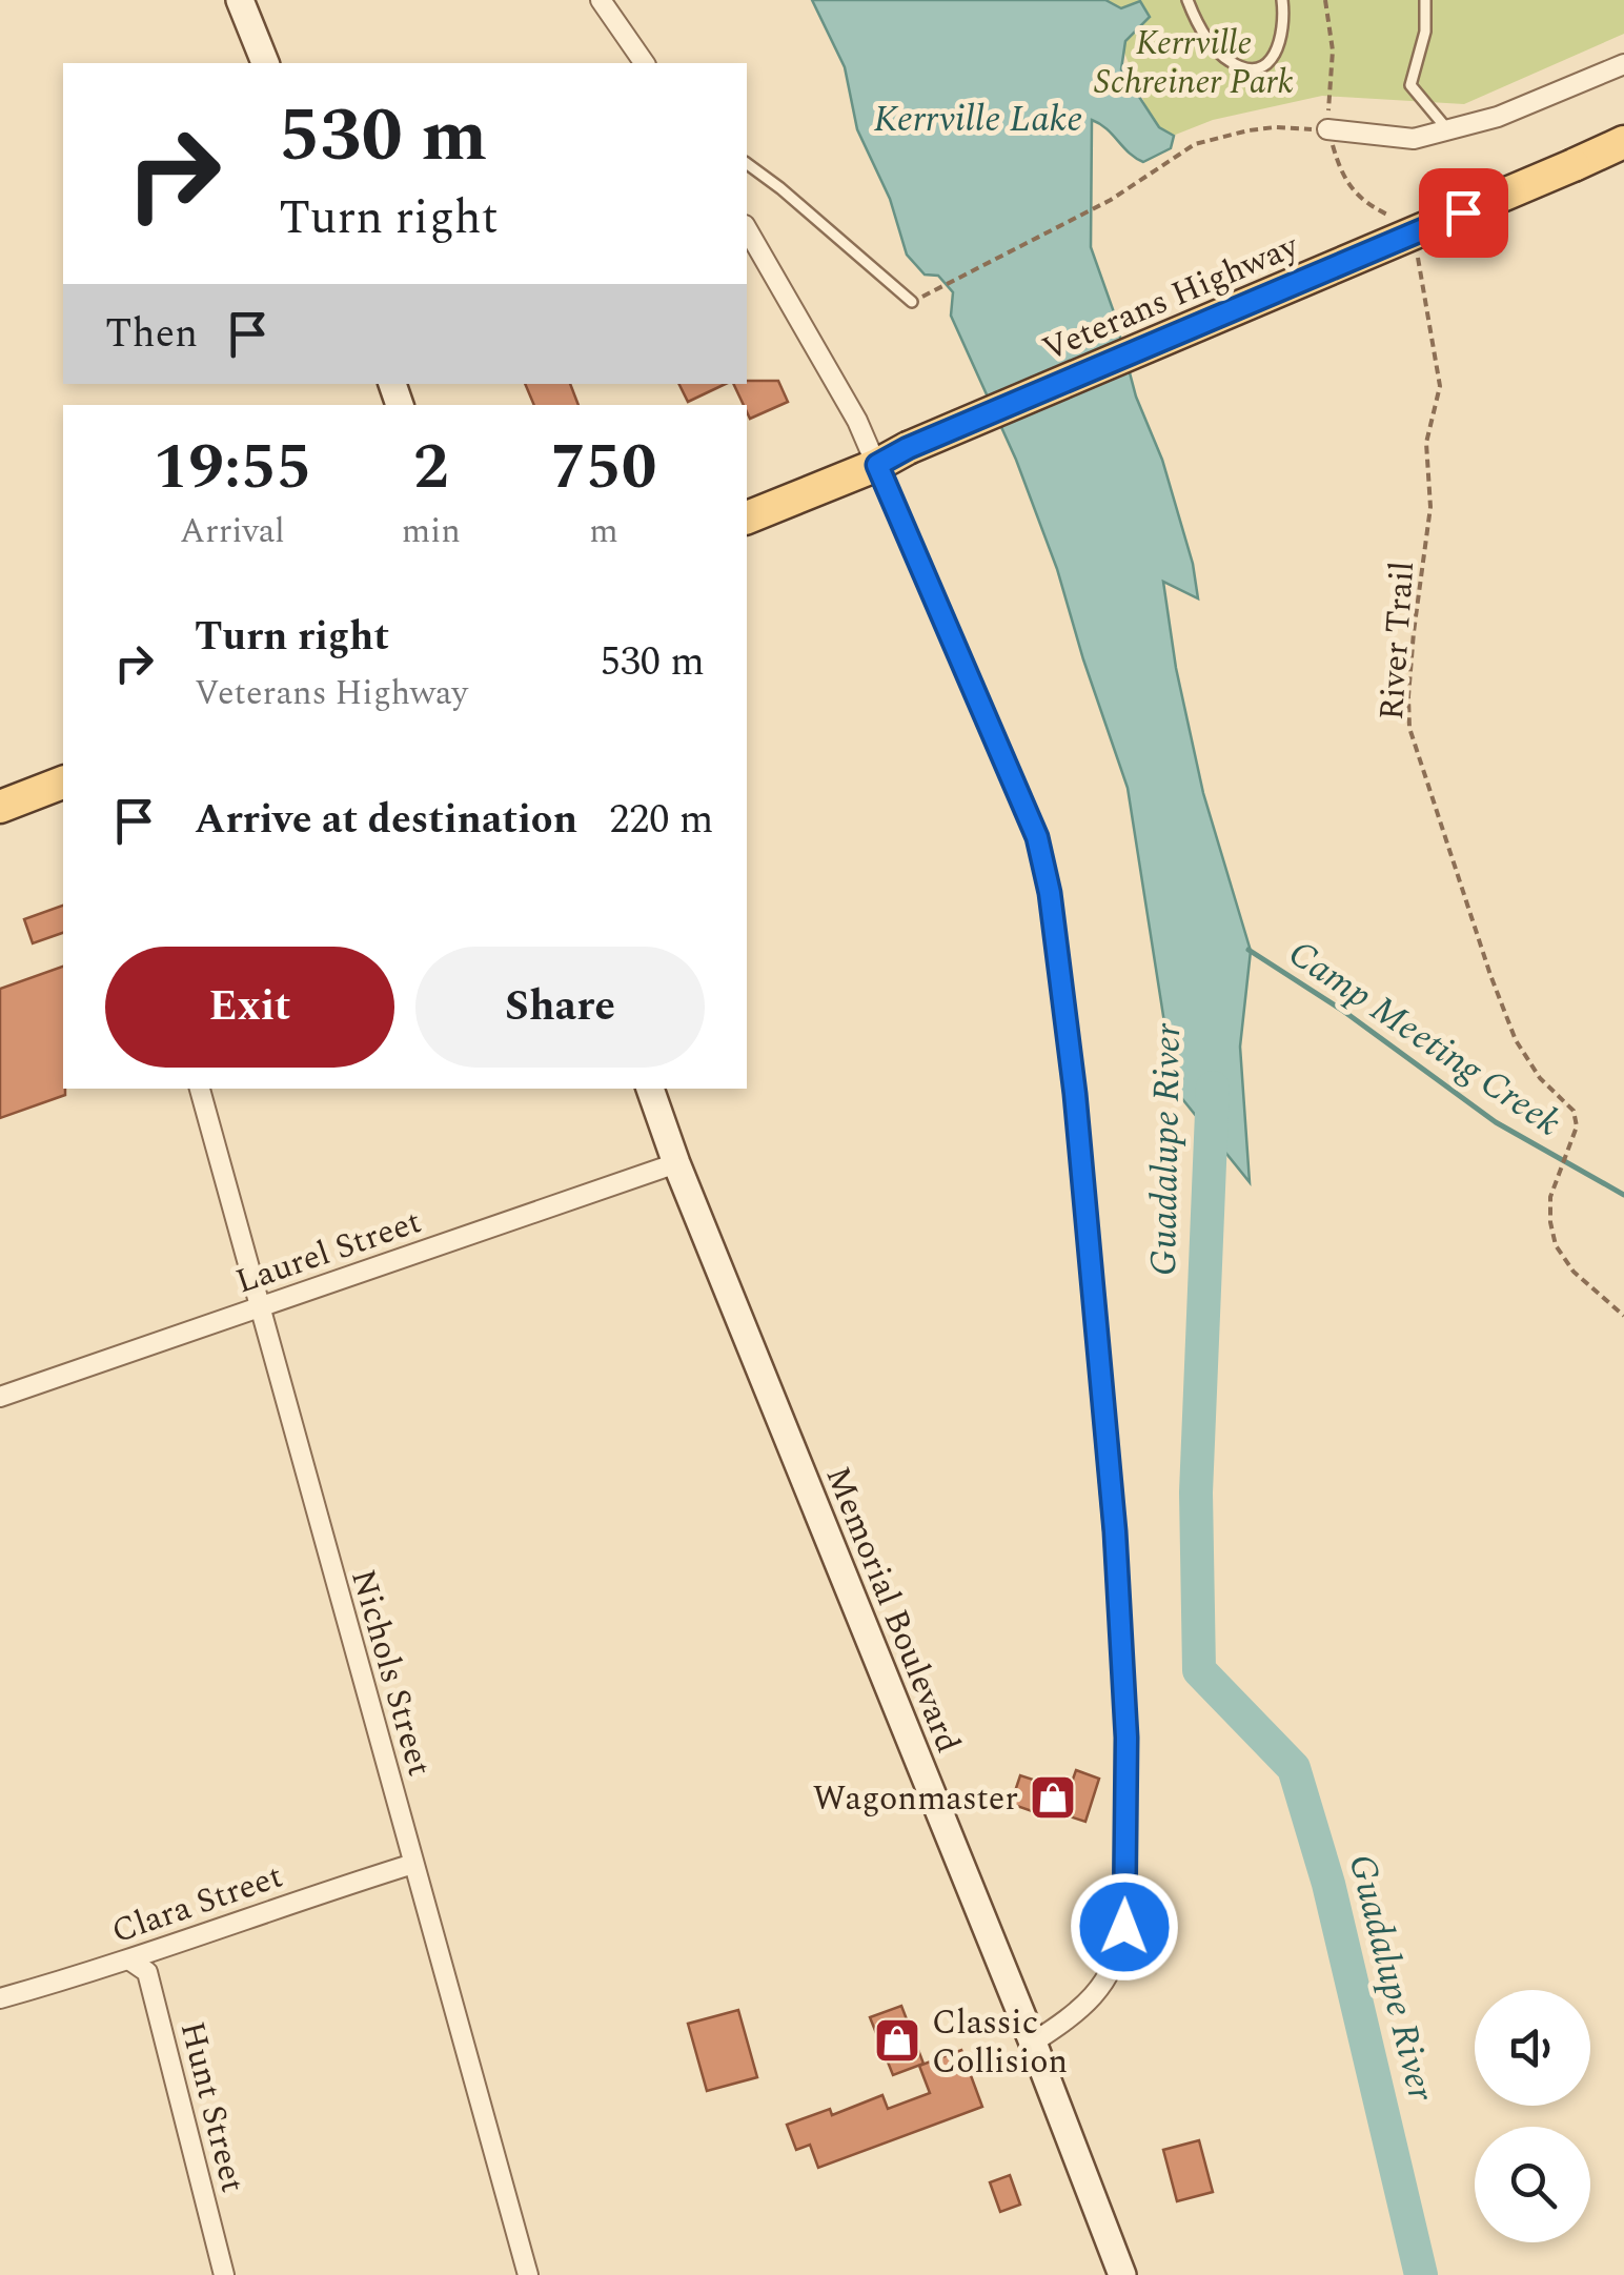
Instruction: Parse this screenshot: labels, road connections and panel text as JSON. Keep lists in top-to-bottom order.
{
  "streets": {
    "main road": ["Veterans Highway", "Memorial Boulevard"],
    "street": [
      "Laurel Street",
      "Nichols Street",
      "Clara Street",
      "Hunt Street"
    ],
    "path": ["River Trail"]
  },
  "crossings": [
    ["Laurel Street", "Memorial Boulevard"],
    ["Laurel Street", "Nichols Street"],
    ["Nichols Street", "Clara Street"],
    ["Clara Street", "Hunt Street"]
  ],
  "water": ["Kerrville Lake", "Camp Meeting Creek", "Guadalupe River"],
  "parks": ["Kerrville Schreiner Park"],
  "places": {
    "shop": ["Wagonmaster", "Classic Collision"]
  },
  "page": {
    "turn": ["530 m", "Turn right"],
    "then": "Then",
    "eta": [
      "19:55",
      "Arrival",
      "2",
      "min",
      "750",
      "m"
    ],
    "list": [
      {
        "name": "Turn right",
        "note": "Veterans Highway",
        "value": "530 m"
      },
      {
        "name": "Arrive at destination",
        "value": "220 m"
      }
    ],
    "buttons": ["Exit", "Share"]
  }
}
